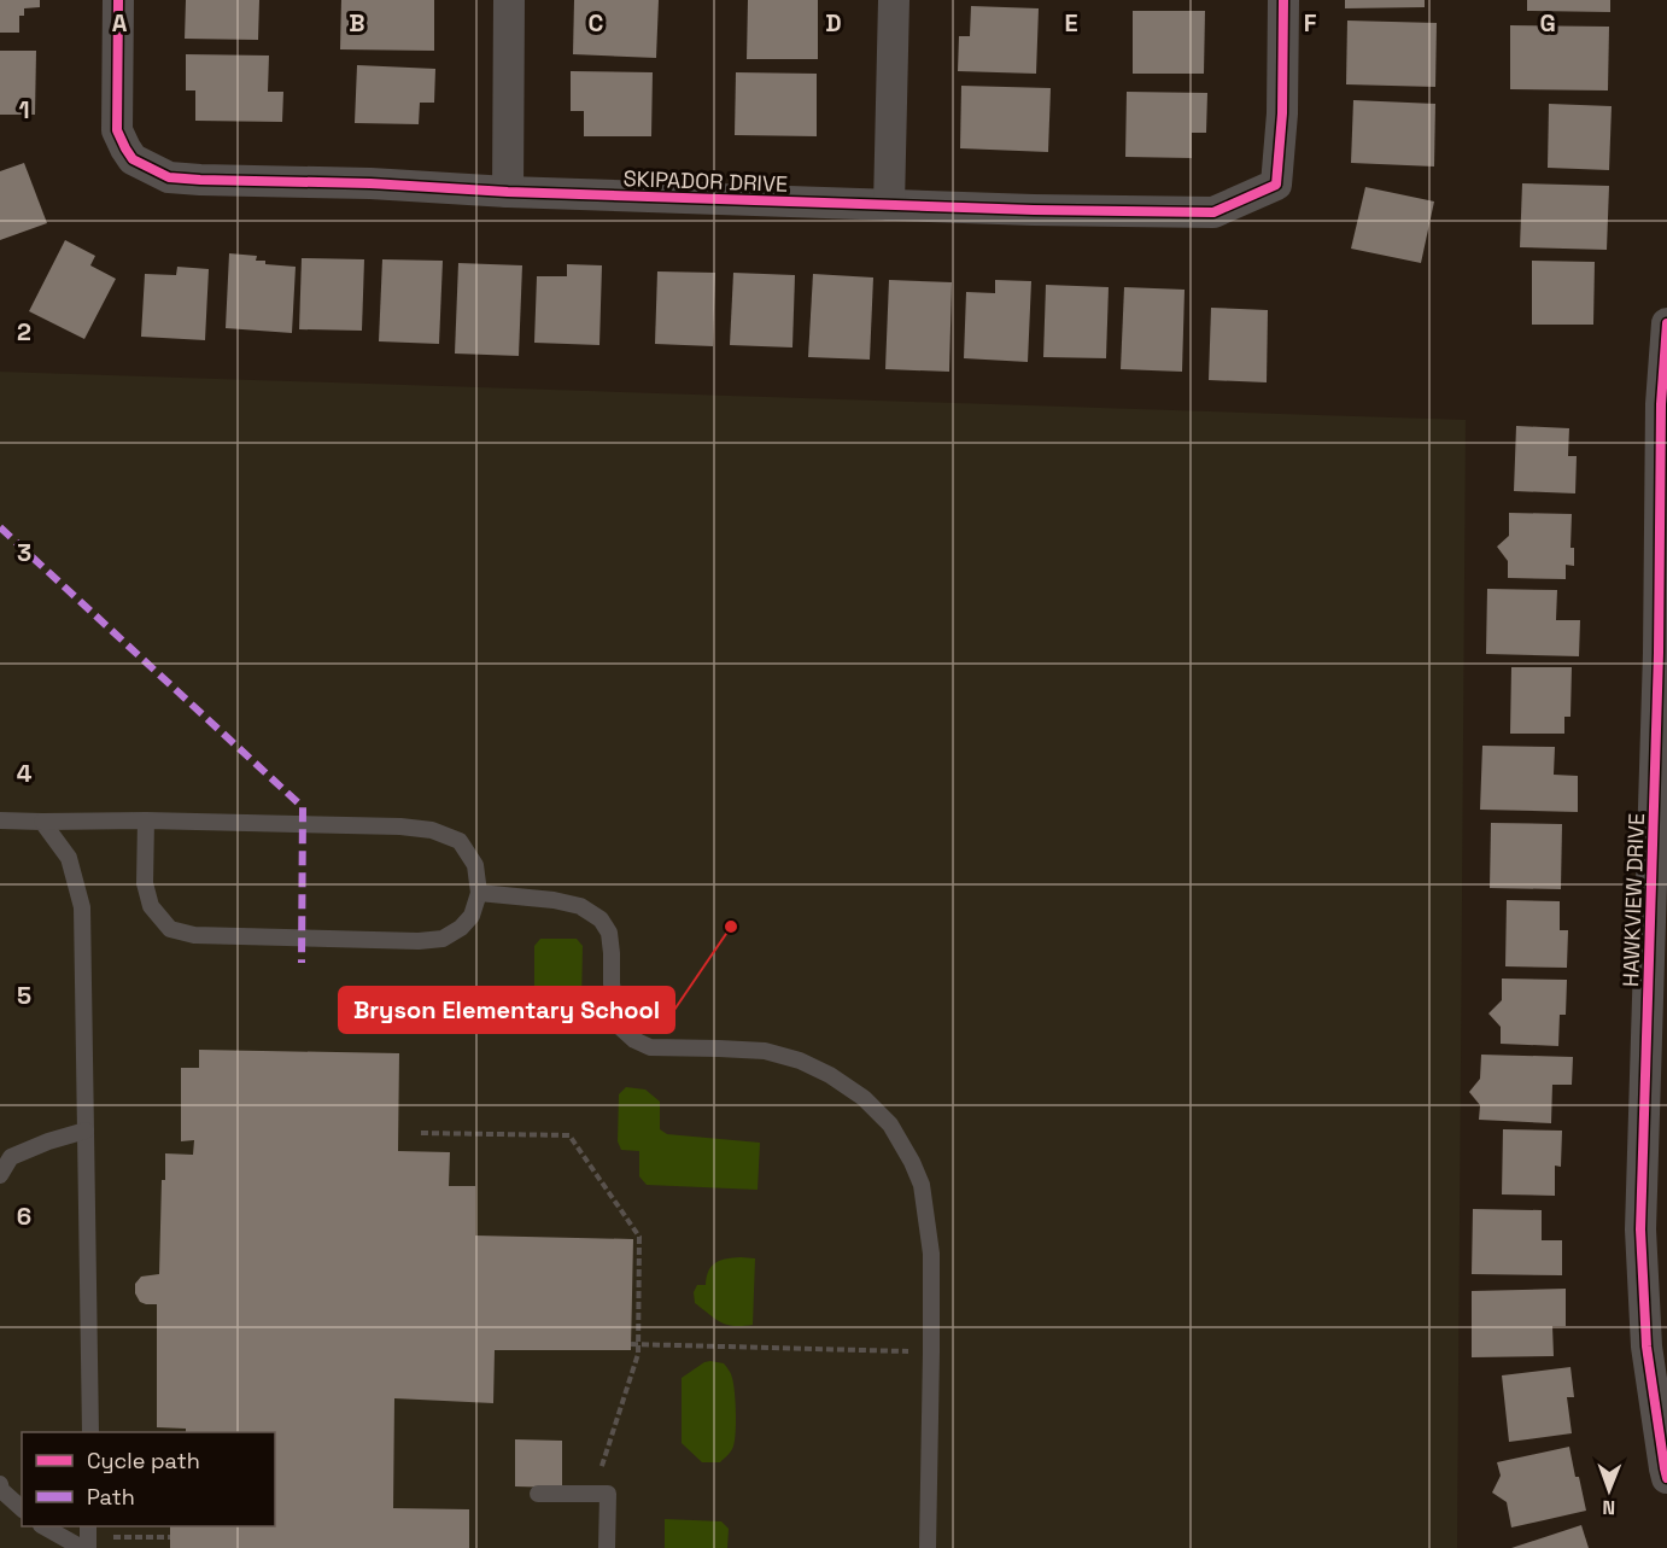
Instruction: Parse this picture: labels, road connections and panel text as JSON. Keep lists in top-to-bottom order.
{
  "streets": {
    "street": ["SKIPADOR DRIVE", "HAWKVIEW DRIVE"]
  },
  "places": ["Bryson Elementary School"],
  "legend": ["Cycle path", "Path"],
  "north": "bottom",
  "grid": {
    "columns": [
      "A",
      "B",
      "C",
      "D",
      "E",
      "F",
      "G"
    ],
    "rows": [
      "1",
      "2",
      "3",
      "4",
      "5",
      "6"
    ]
  }
}
